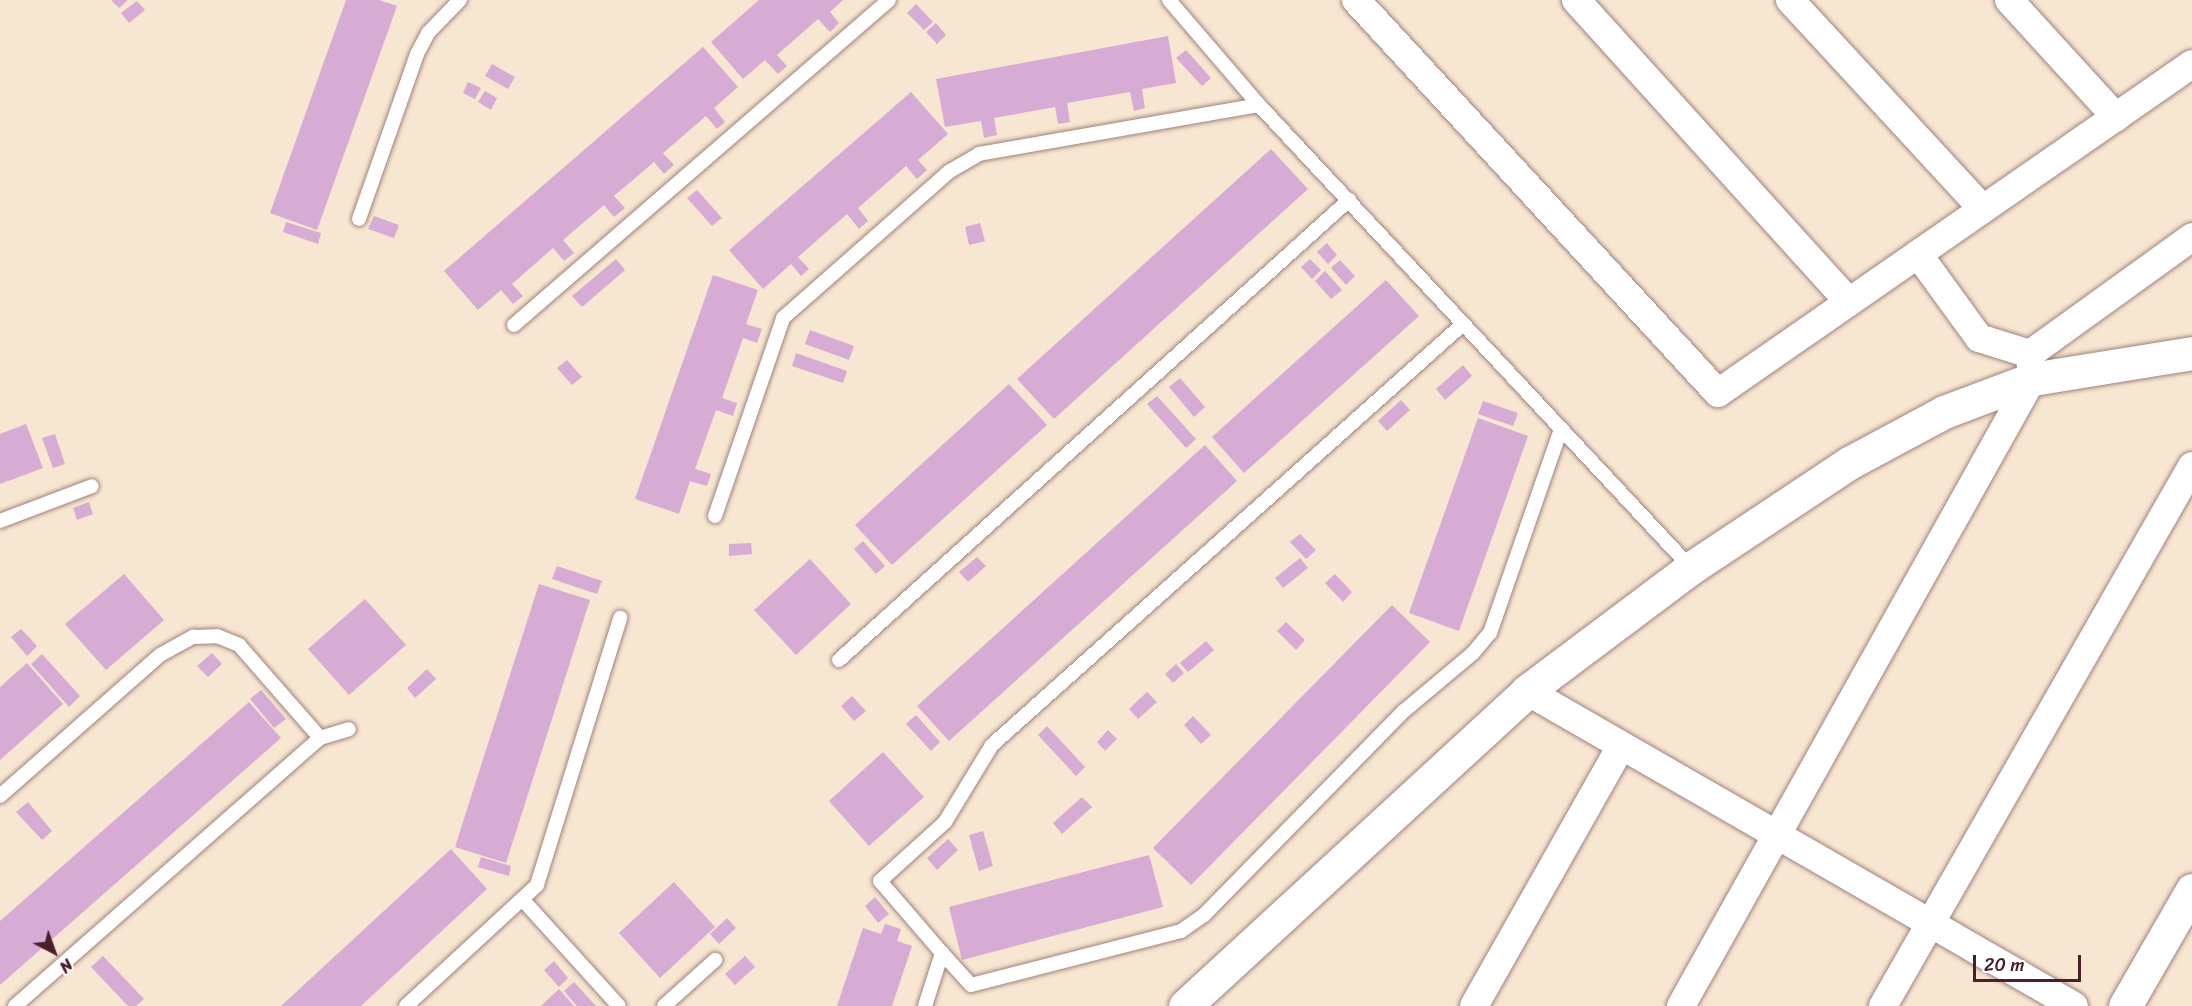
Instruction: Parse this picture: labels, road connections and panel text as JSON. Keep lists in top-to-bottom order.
{
  "scale_bar": "20 m",
  "north": "bottom right"
}
